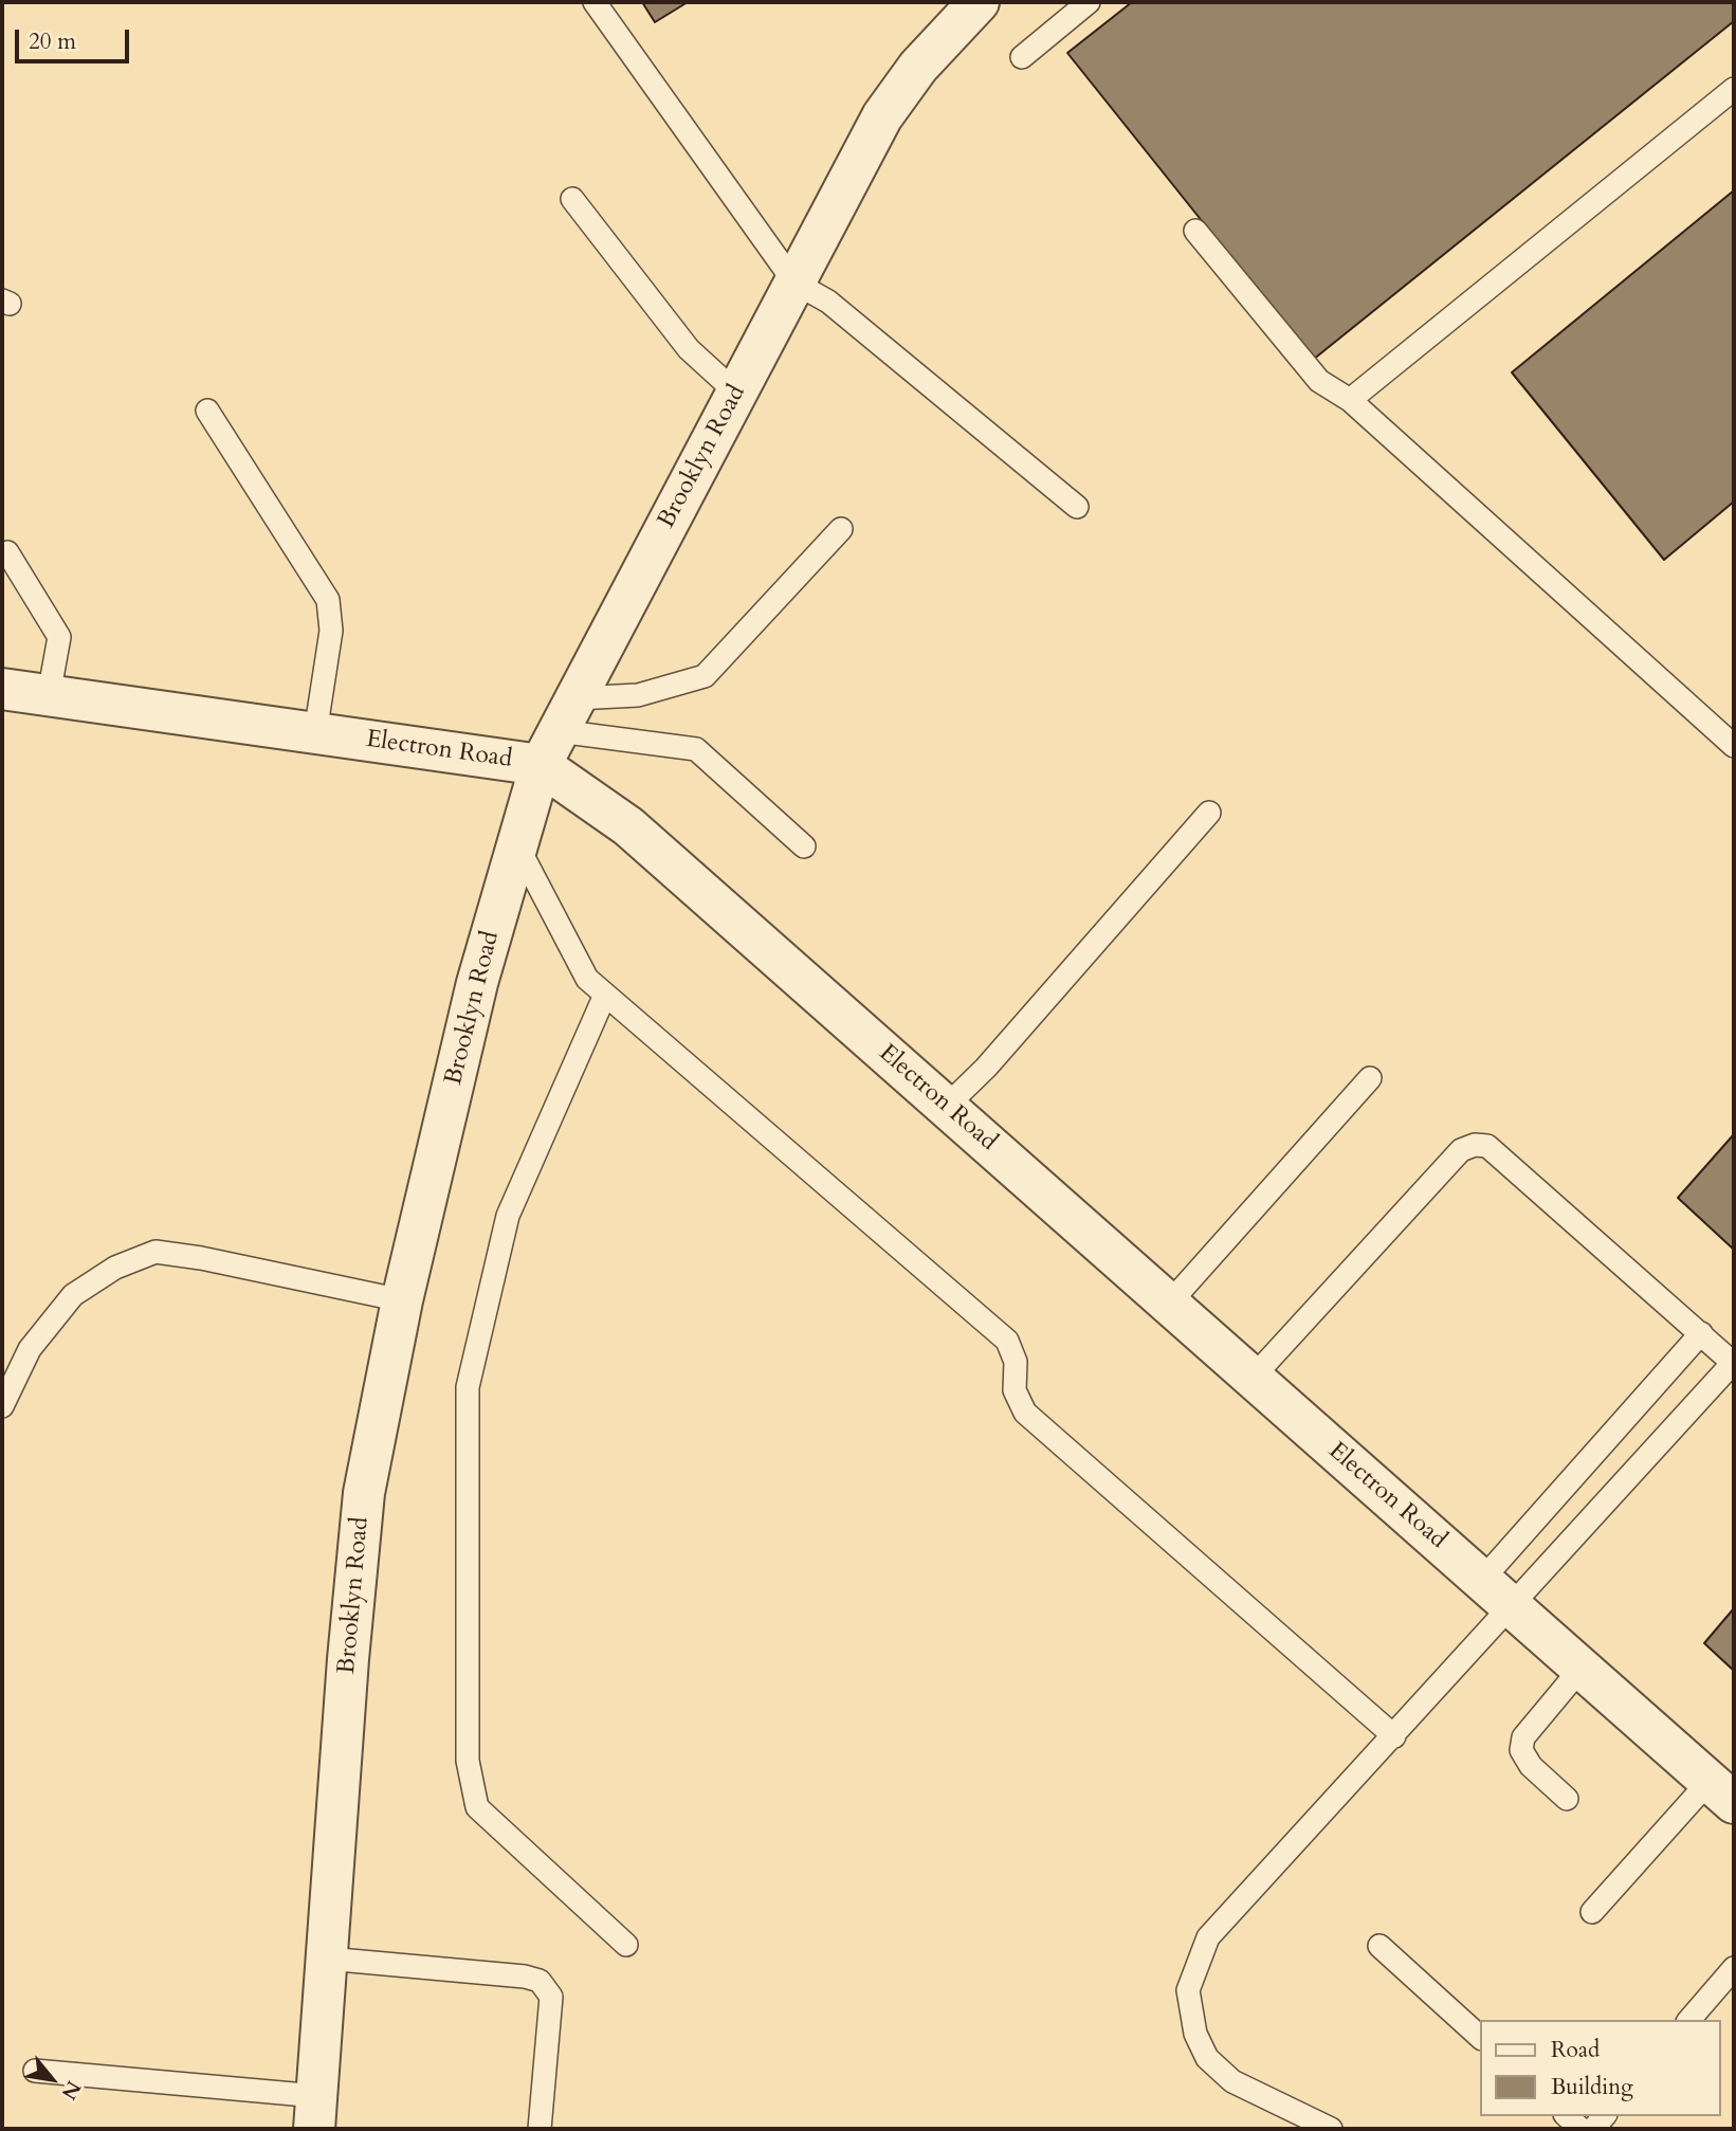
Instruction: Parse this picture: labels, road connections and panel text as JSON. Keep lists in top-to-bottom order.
{
  "streets": {
    "street": ["Brooklyn Road", "Electron Road"]
  },
  "crossings": [
    ["Brooklyn Road", "Electron Road"]
  ],
  "legend": ["Road", "Building"],
  "scale_bar": "20 m",
  "north": "bottom right"
}
